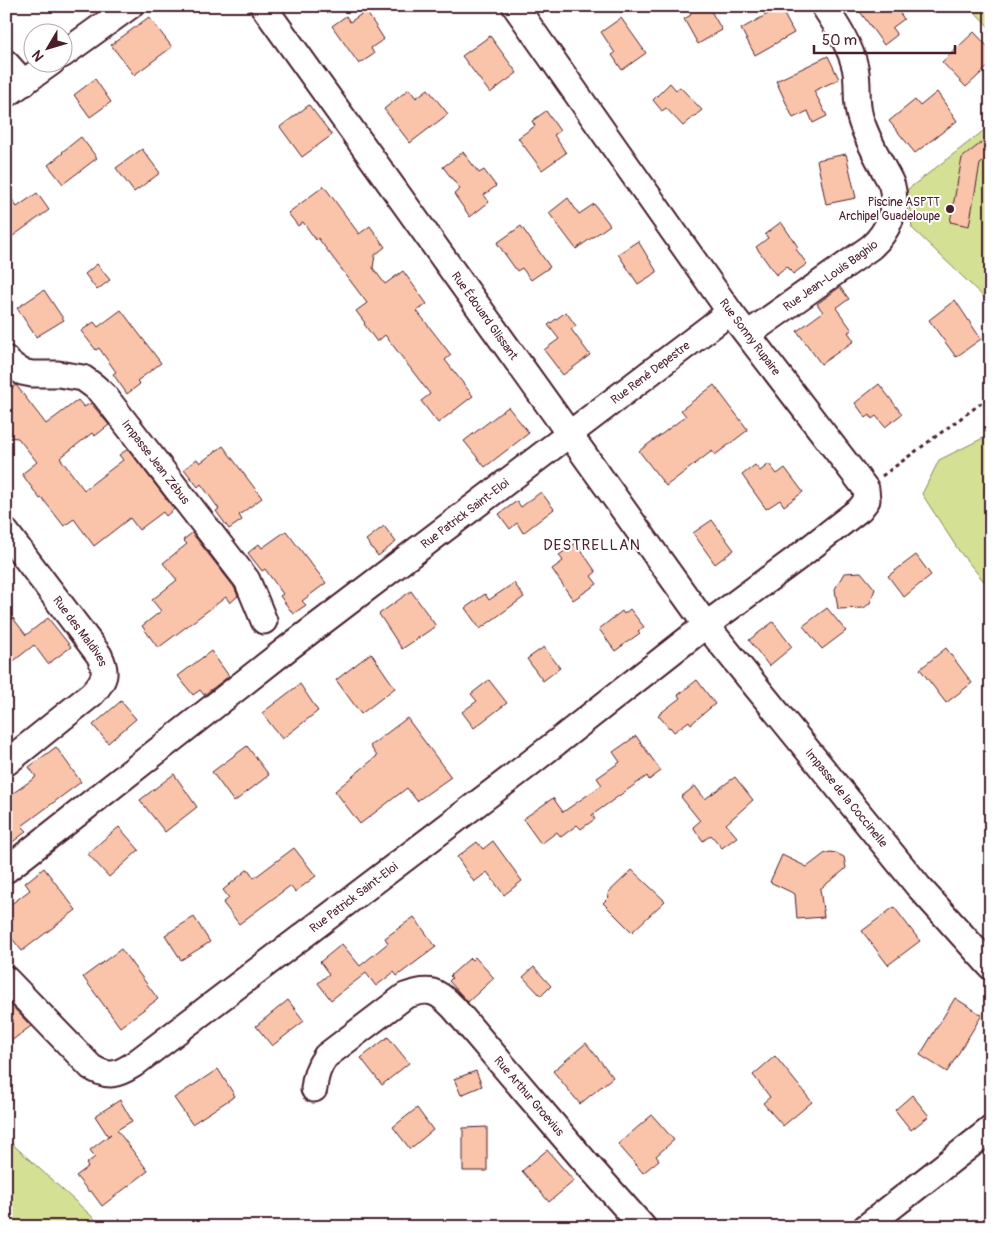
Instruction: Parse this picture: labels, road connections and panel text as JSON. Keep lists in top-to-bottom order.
{
  "streets": {
    "street": [
      "Rue Jean-Louis Baghio",
      "Rue Édouard Glissant",
      "Rue Sonny Rupaire",
      "Rue René Depestre",
      "Impasse Jean Zébus",
      "Rue Patrick Saint-Eloi",
      "Rue des Maldives",
      "Impasse de la Coccinelle",
      "Rue Arthur Groevius"
    ]
  },
  "crossings": [
    ["Rue Jean-Louis Baghio", "Rue Sonny Rupaire"],
    ["Rue Édouard Glissant", "Rue René Depestre"],
    ["Rue Édouard Glissant", "Rue Patrick Saint-Eloi"],
    ["Rue Édouard Glissant", "Impasse de la Coccinelle"],
    ["Rue Sonny Rupaire", "Rue René Depestre"],
    ["Rue René Depestre", "Rue Patrick Saint-Eloi"],
    ["Rue Patrick Saint-Eloi", "Impasse de la Coccinelle"]
  ],
  "districts": ["DESTRELLAN"],
  "places": ["Piscine ASPTT Archipel Guadeloupe"],
  "scale_bar": "50 m",
  "north": "bottom left"
}
